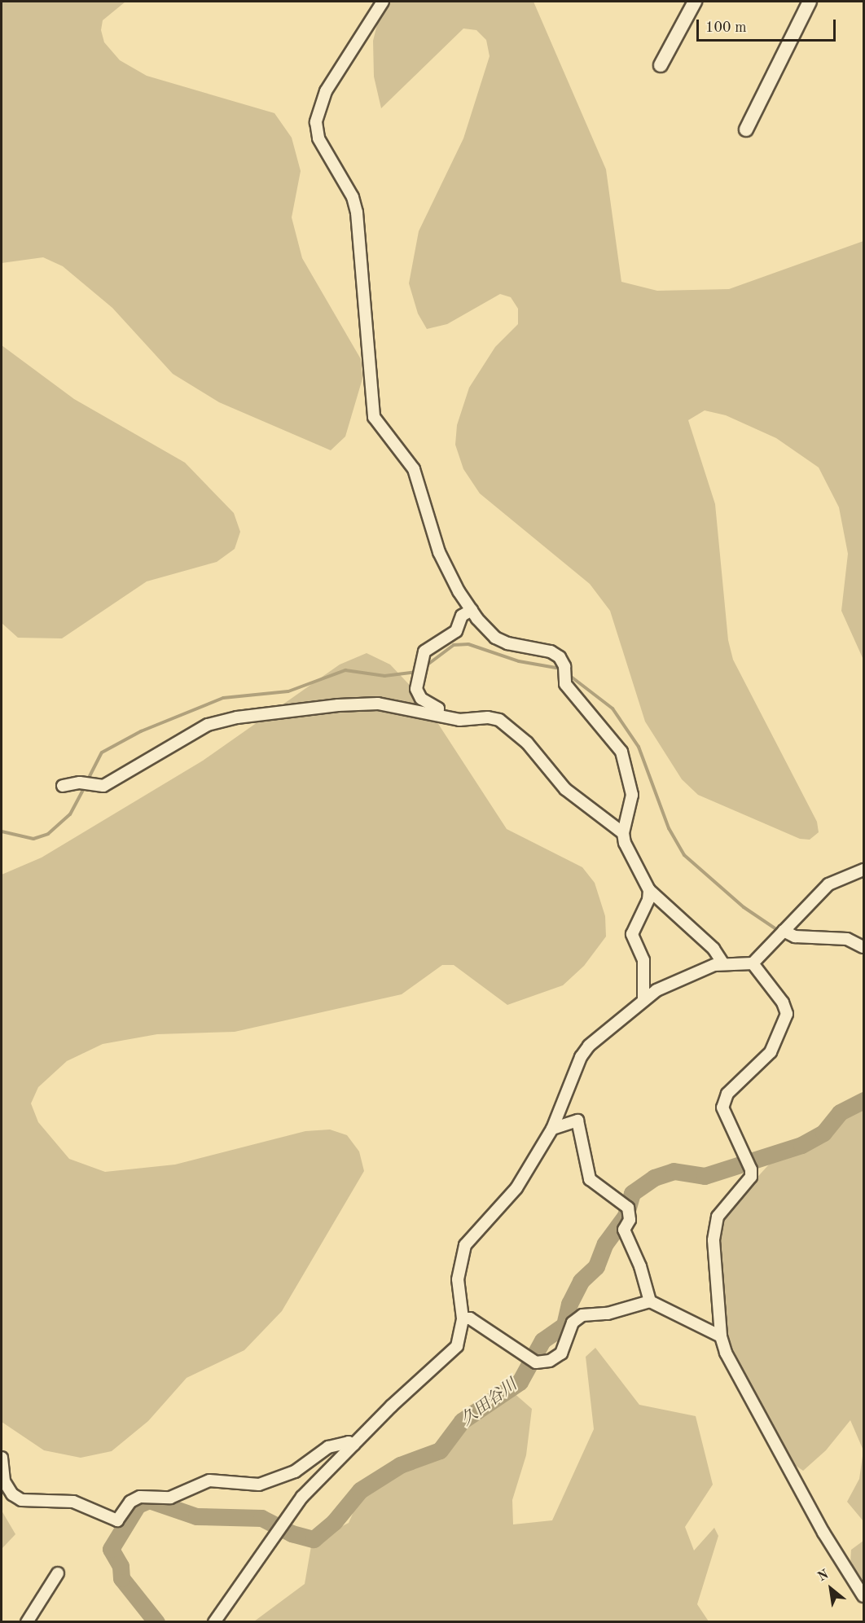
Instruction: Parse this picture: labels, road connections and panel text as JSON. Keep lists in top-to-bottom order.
{
  "water": ["久田谷川"],
  "scale_bar": "100 m",
  "north": "top left"
}
